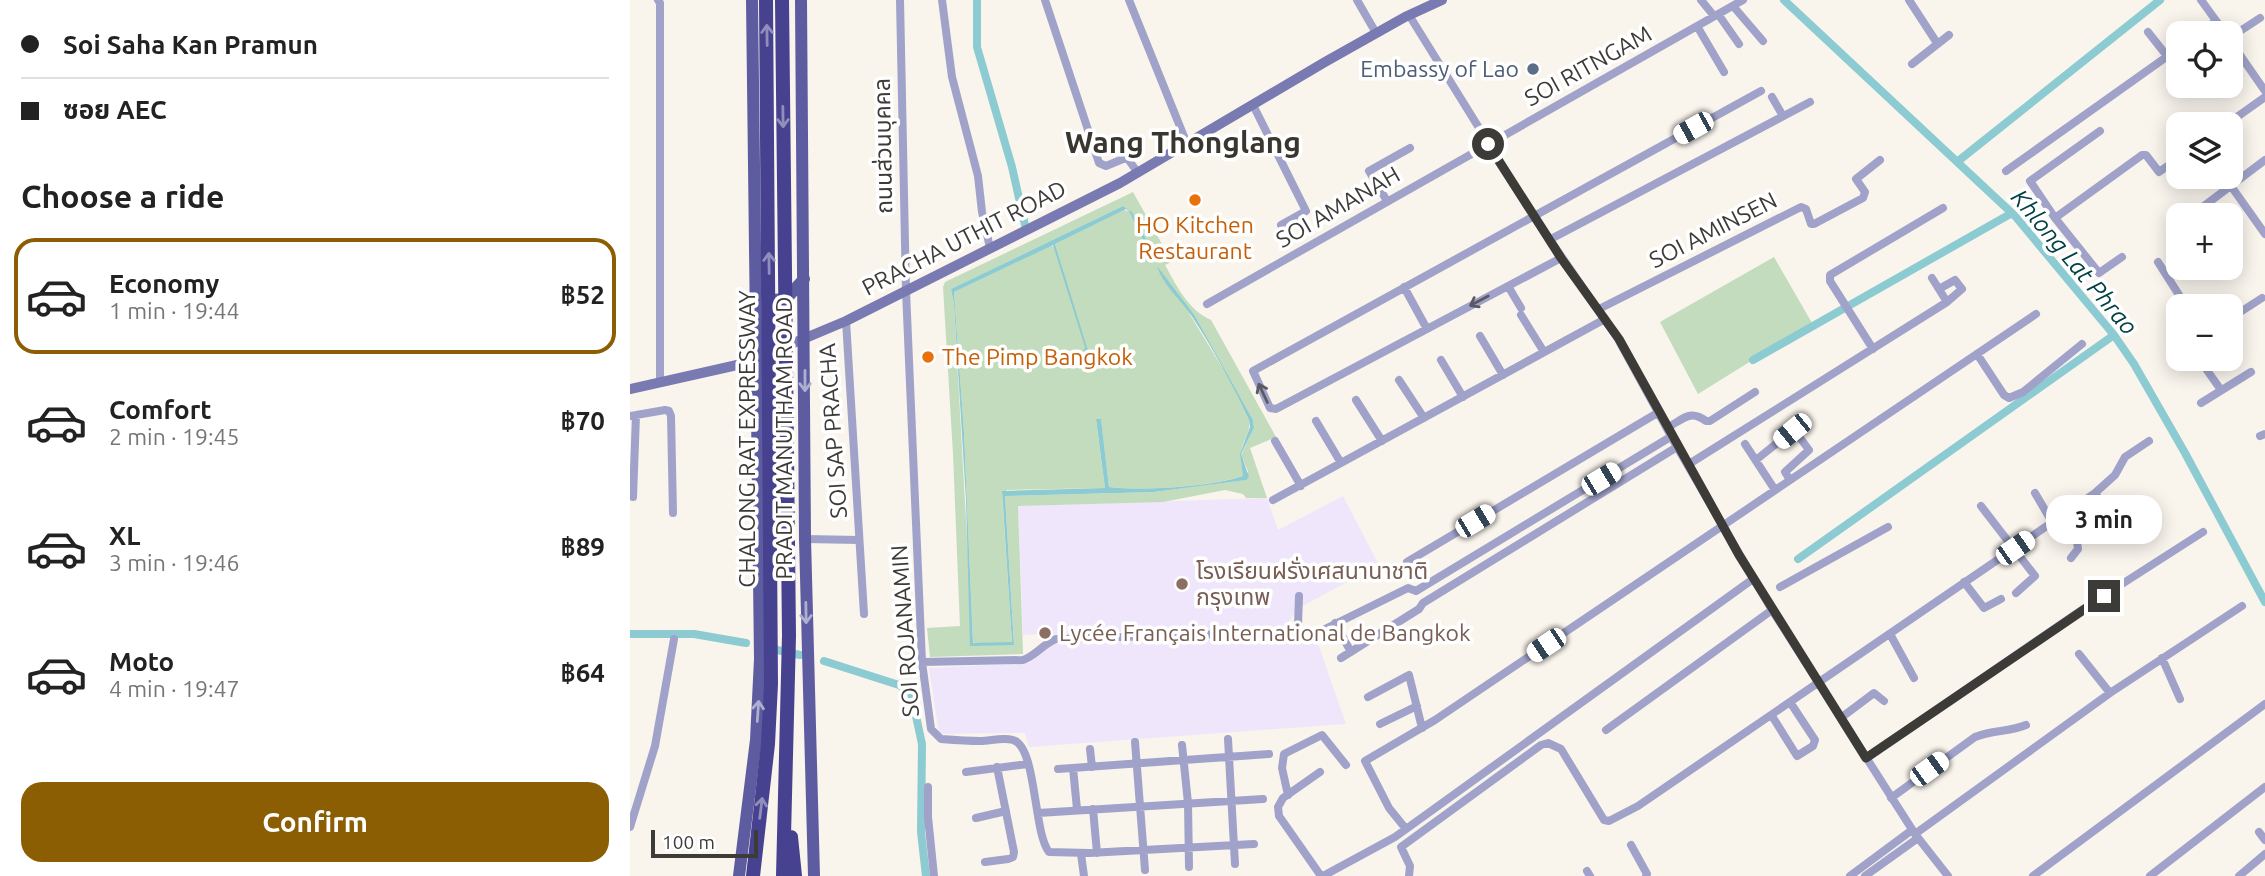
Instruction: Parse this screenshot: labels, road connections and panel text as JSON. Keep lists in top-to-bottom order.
{
  "streets": {
    "highway": ["CHALONG RAT EXPRESSWAY"],
    "main road": ["PRACHA UTHIT ROAD", "PRADIT MANUTHAM ROAD"],
    "street": [
      "SOI RITNGAM",
      "ถนนส่วนบุคคล",
      "SOI AMANAH",
      "SOI AMINSEN",
      "SOI SAP PRACHA",
      "SOI ROJANAMIN"
    ]
  },
  "crossings": [
    ["SOI RITNGAM", "SOI AMANAH"],
    ["ถนนส่วนบุคคล", "PRACHA UTHIT ROAD"],
    ["ถนนส่วนบุคคล", "SOI ROJANAMIN"],
    ["PRACHA UTHIT ROAD", "SOI SAP PRACHA"],
    ["PRACHA UTHIT ROAD", "PRADIT MANUTHAM ROAD"],
    ["PRACHA UTHIT ROAD", "SOI ROJANAMIN"]
  ],
  "districts": ["Wang Thonglang"],
  "water": ["Khlong Lat Phrao"],
  "places": [
    "Embassy of Lao",
    "HO Kitchen Restaurant",
    "The Pimp Bangkok",
    "โรงเรียนฝรั่งเศสนานาชาติ กรุงเทพ",
    "Lycée Français International de Bangkok"
  ],
  "scale_bar": "100 m",
  "page": {
    "banner": ["Soi Saha Kan Pramun", "ซอย AEC"],
    "map_buttons": ["+", "−"],
    "heading": "Choose a ride",
    "list": [
      {
        "name": "Economy",
        "note": "1 min · 19:44",
        "value": "฿52"
      },
      {
        "name": "Comfort",
        "note": "2 min · 19:45",
        "value": "฿70"
      },
      {
        "name": "XL",
        "note": "3 min · 19:46",
        "value": "฿89"
      },
      {
        "name": "Moto",
        "note": "4 min · 19:47",
        "value": "฿64"
      }
    ],
    "bubble": "3 min",
    "buttons": "Confirm",
    "scale": "100 m"
  }
}
